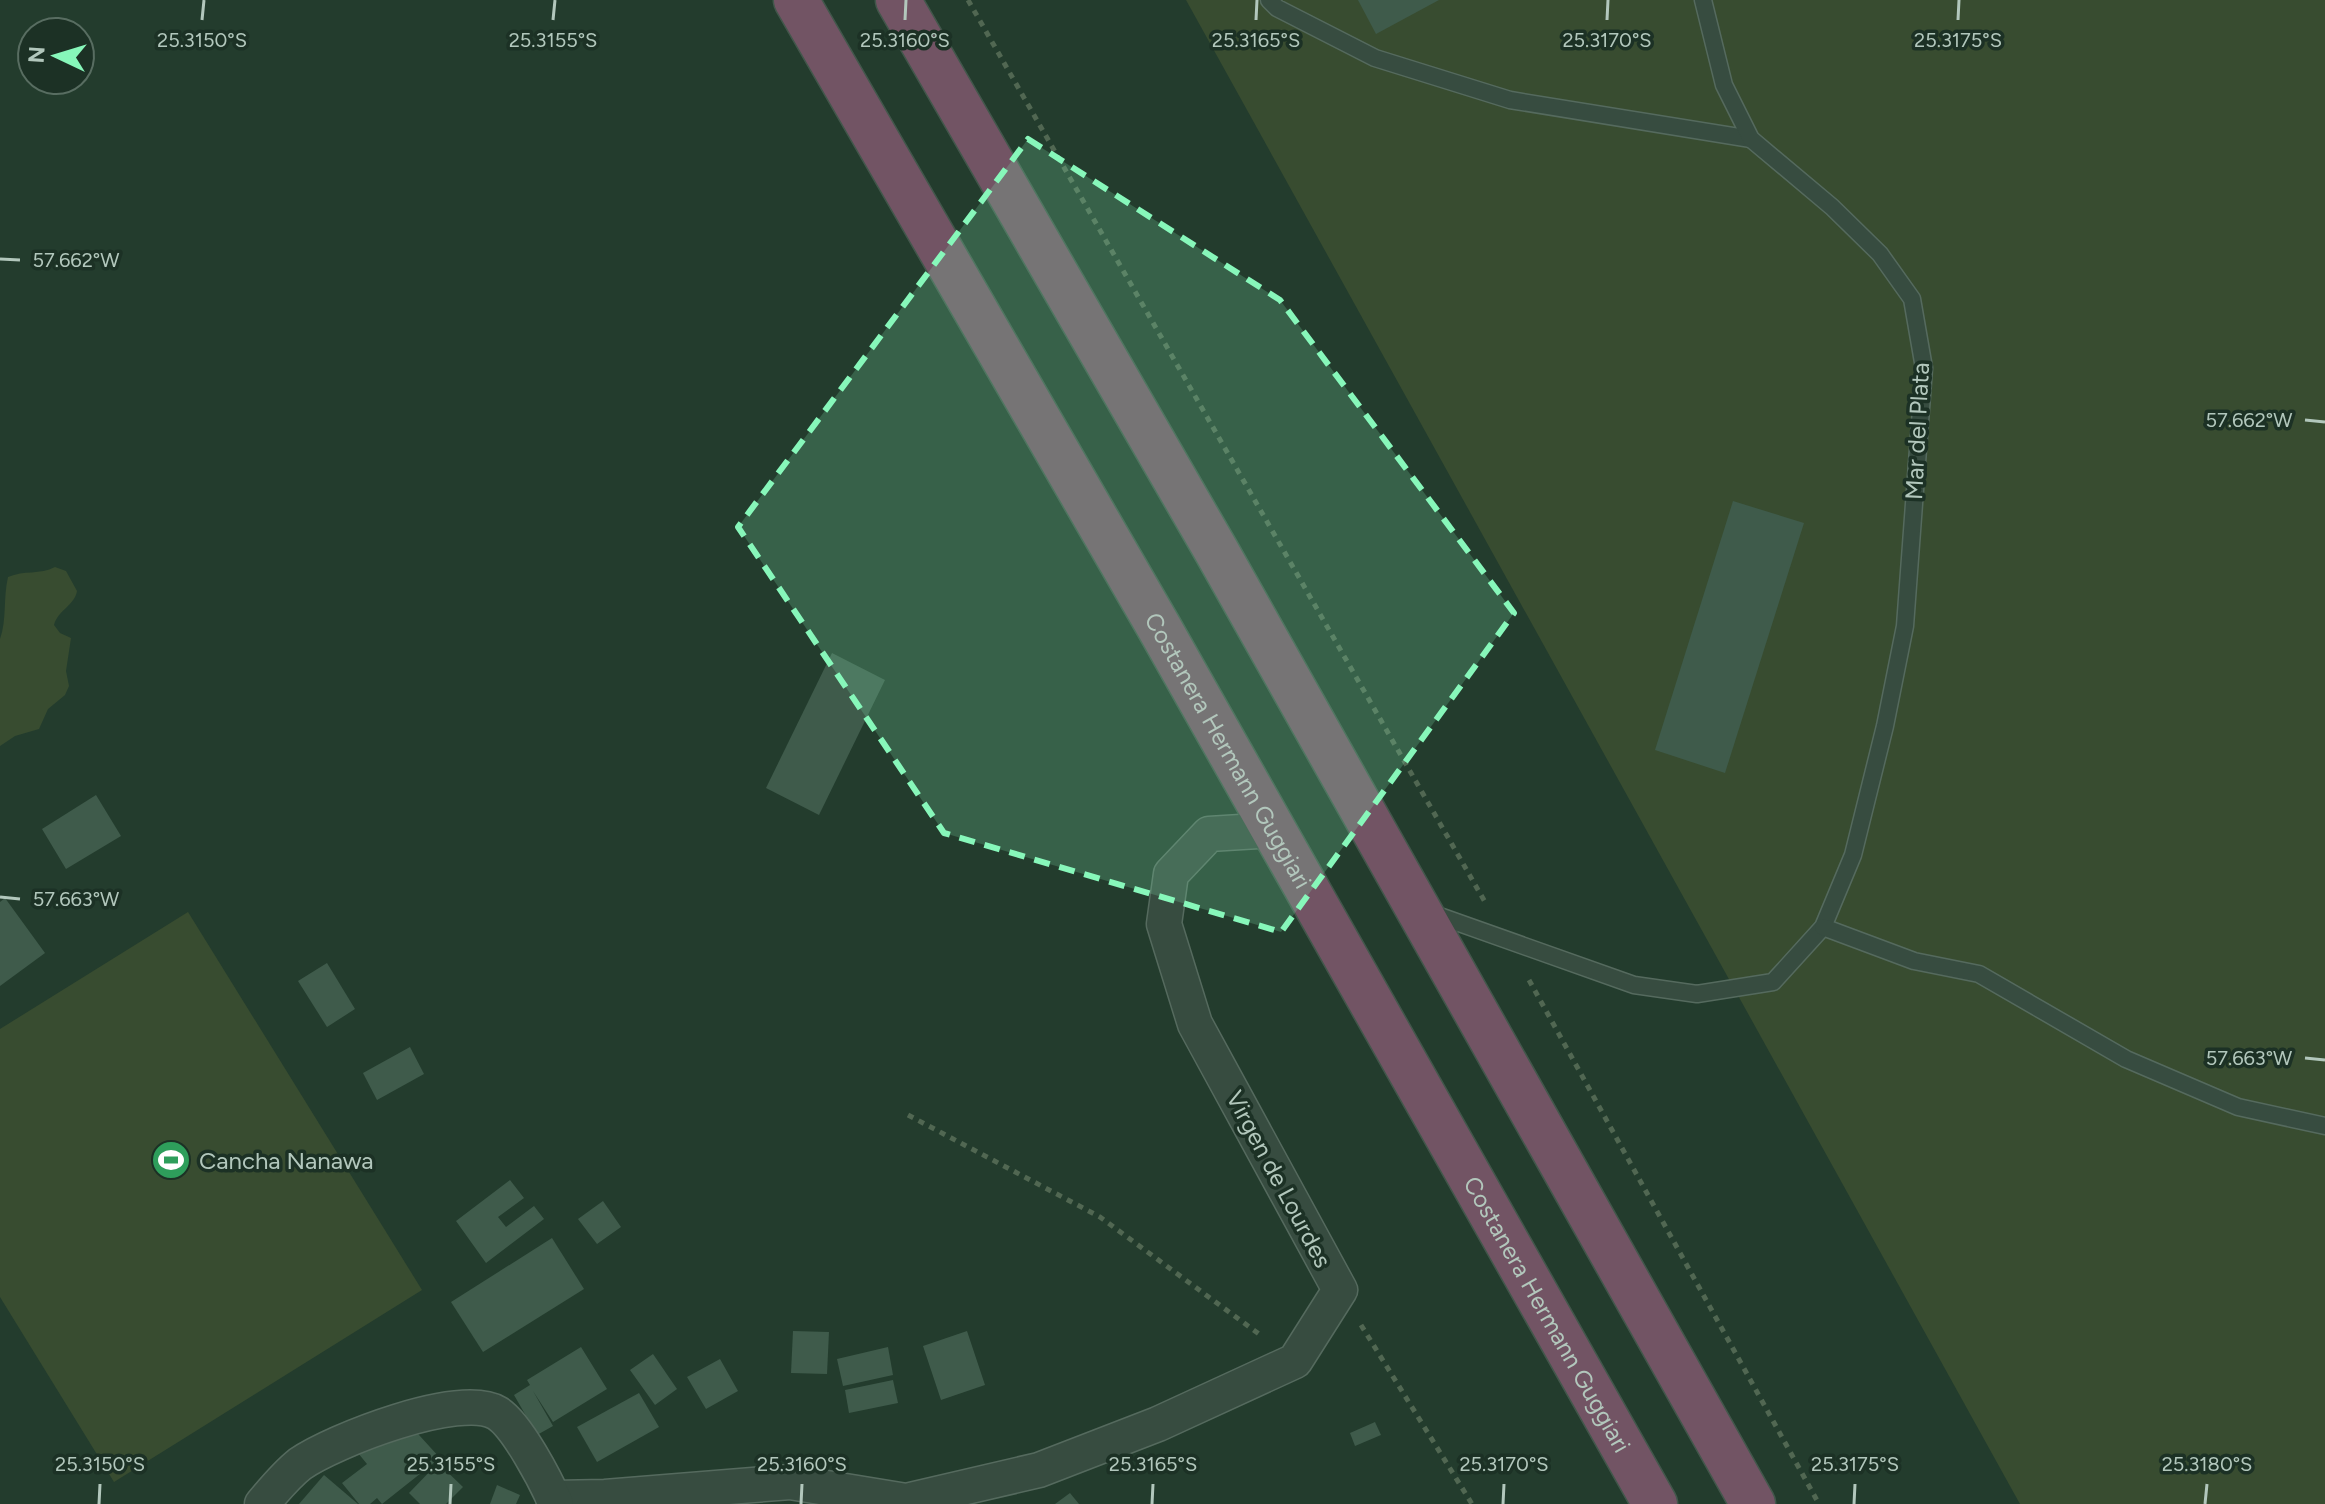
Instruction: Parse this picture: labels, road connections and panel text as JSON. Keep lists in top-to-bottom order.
{
  "streets": {
    "highway": ["Costanera Hermann Guggiari"],
    "street": ["Virgen de Lourdes"],
    "lane": ["Mar del Plata"]
  },
  "crossings": [
    ["Costanera Hermann Guggiari", "Virgen de Lourdes"]
  ],
  "places": {
    "sports": ["Cancha Nanawa"]
  },
  "north": "left",
  "coordinates": [
    "25.3150°S",
    "25.3155°S",
    "25.3160°S",
    "25.3165°S",
    "25.3170°S",
    "25.3175°S",
    "57.662°W",
    "57.663°W",
    "25.3180°S"
  ]
}
